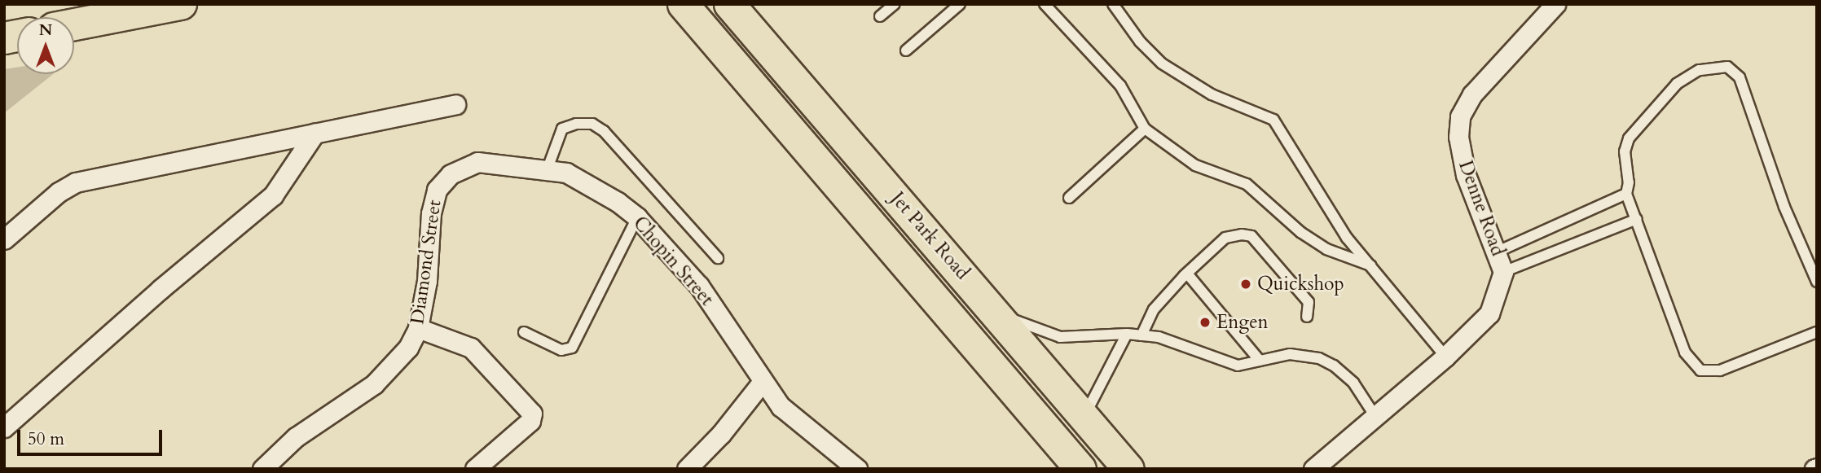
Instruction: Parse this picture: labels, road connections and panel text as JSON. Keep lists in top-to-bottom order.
{
  "streets": {
    "main road": ["Jet Park Road"],
    "street": ["Denne Road", "Chopin Street", "Diamond Street"]
  },
  "crossings": [
    ["Chopin Street", "Diamond Street"]
  ],
  "places": ["Quickshop", "Engen"],
  "scale_bar": "50 m",
  "north": "top"
}
